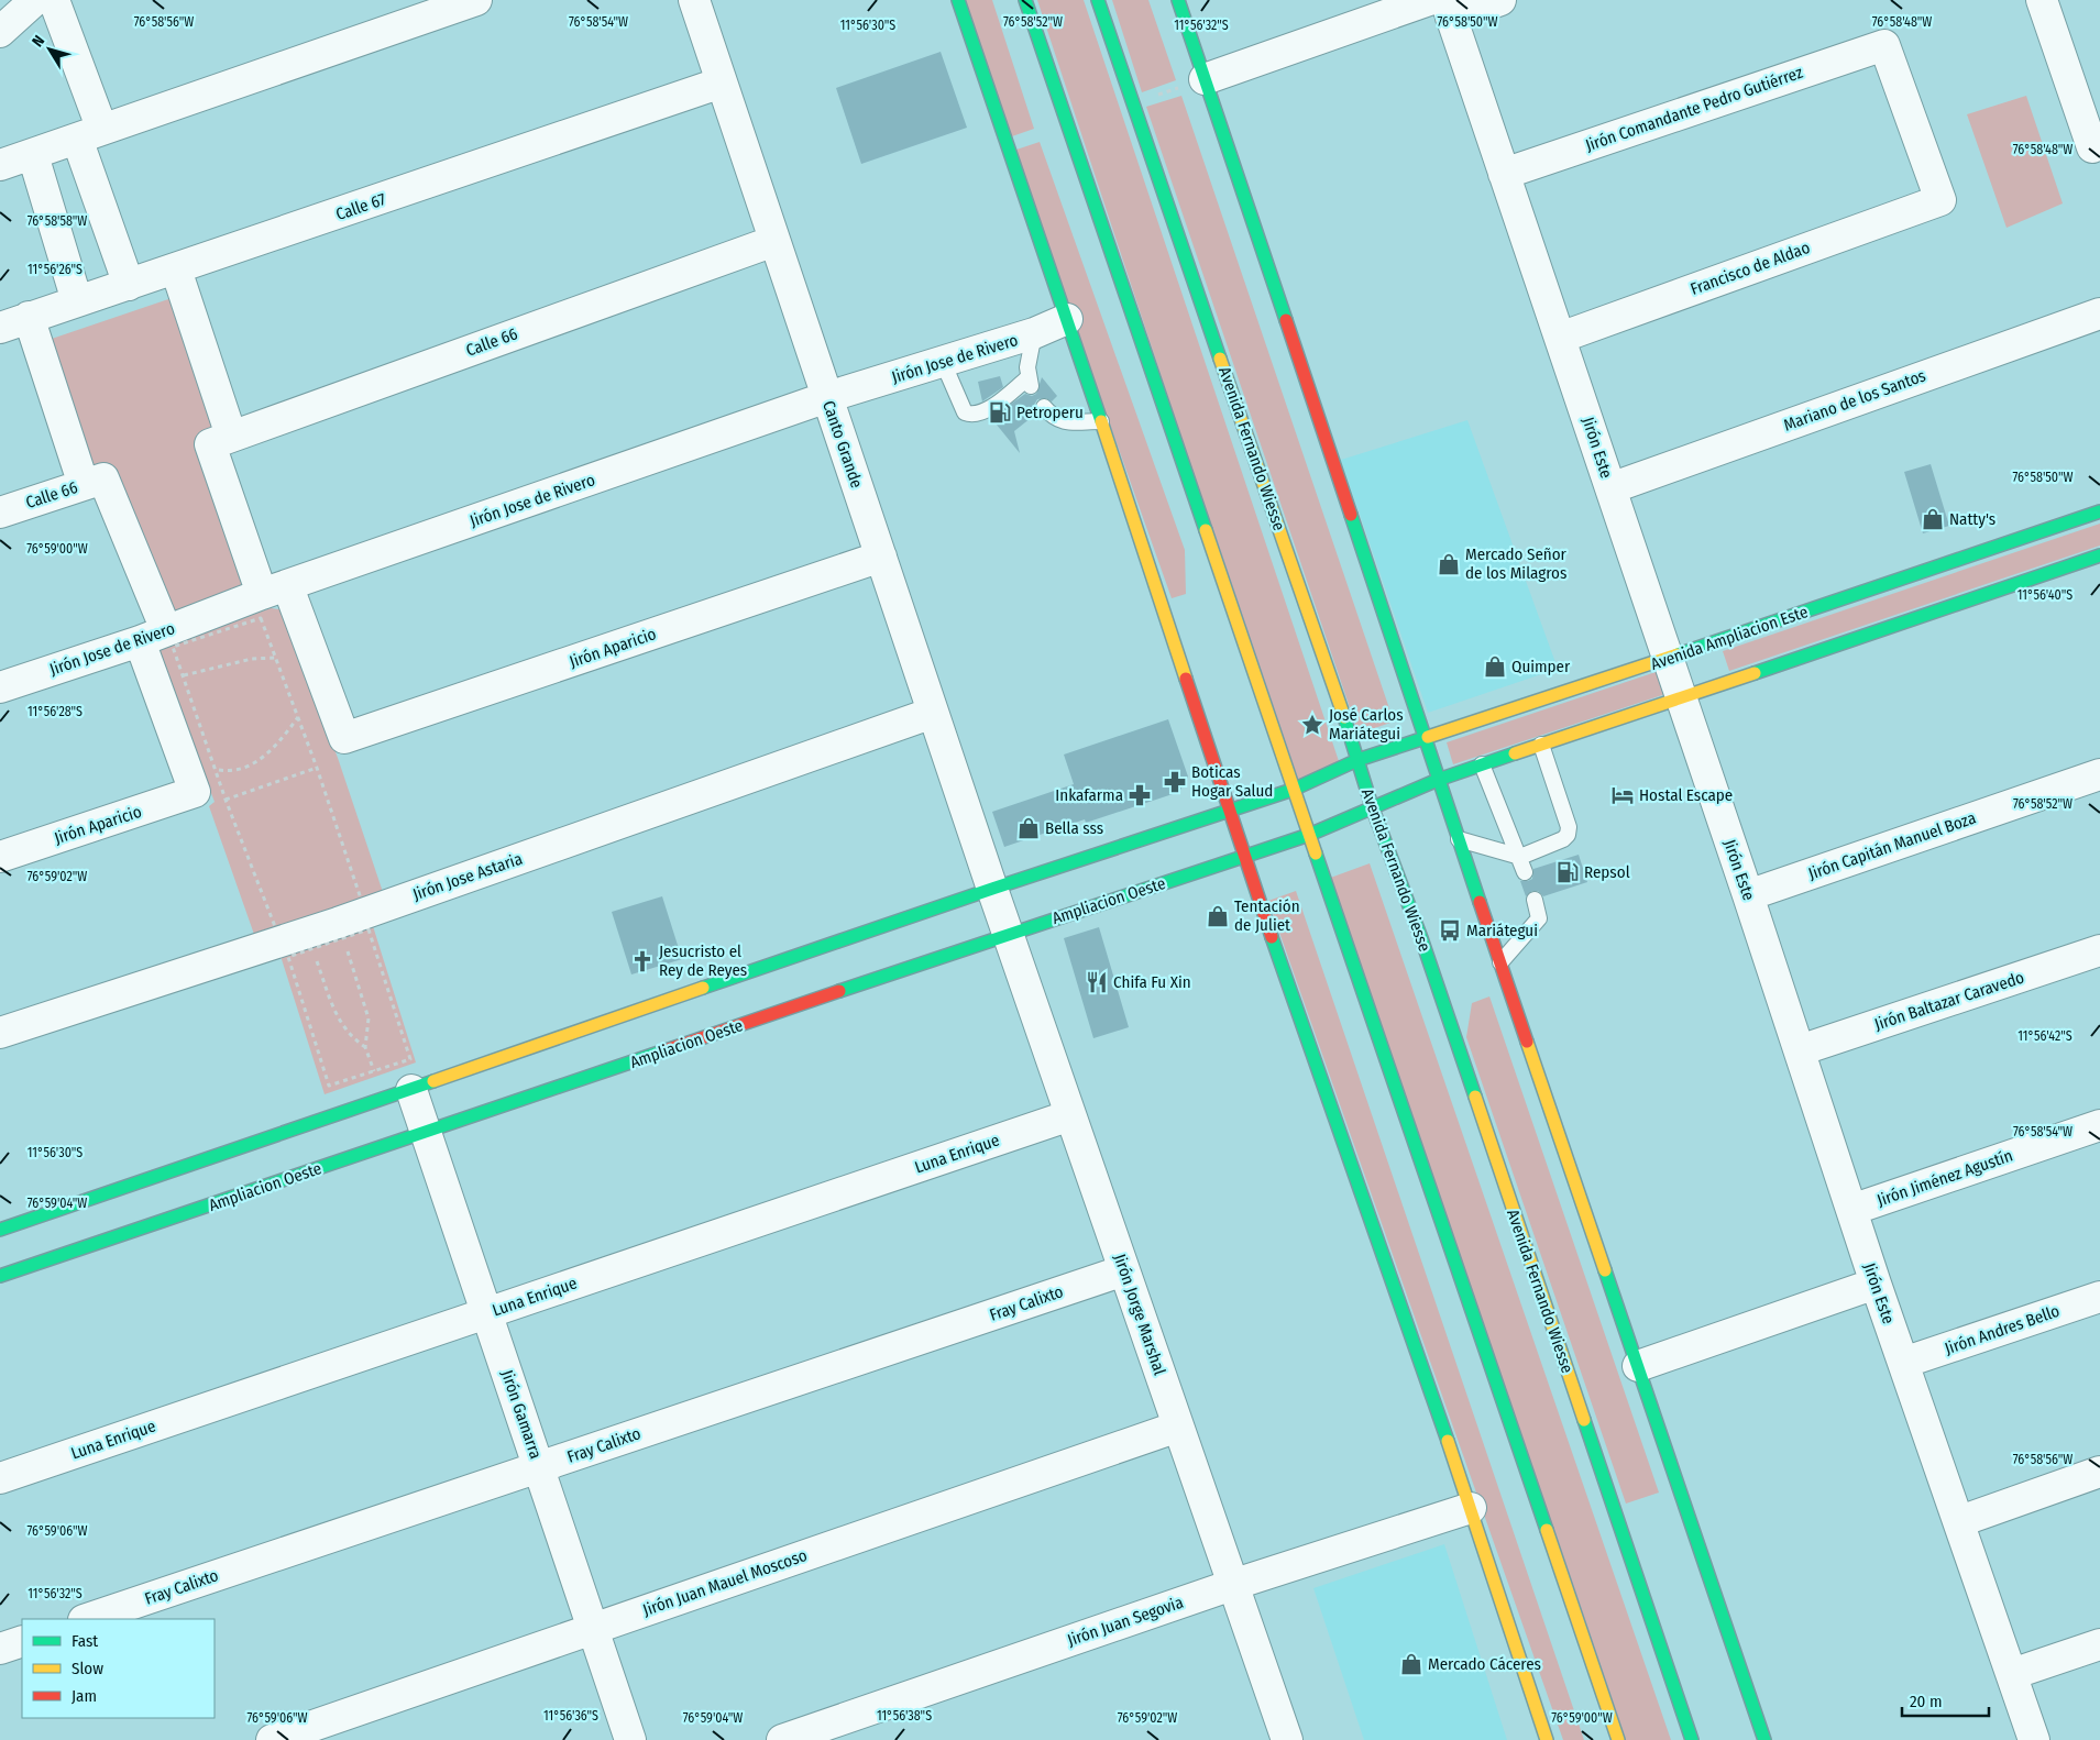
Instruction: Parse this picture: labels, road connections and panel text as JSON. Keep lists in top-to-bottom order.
{
  "streets": {
    "main road": ["Avenida Fernando Wiesse", "Avenida Ampliacion Este", "Ampliacion Oeste"],
    "street": [
      "Jirón Comandante Pedro Gutiérrez",
      "Calle 67",
      "Francisco de Aldao",
      "Calle 66",
      "Jirón Jose de Rivero",
      "Mariano de los Santos",
      "Canto Grande",
      "Jirón Este",
      "Jirón Aparicio",
      "Jirón Capitán Manuel Boza",
      "Jirón Jose Astaria",
      "Jirón Baltazar Caravedo",
      "Luna Enrique",
      "Jirón Jiménez Agustín",
      "Fray Calixto",
      "Jirón Jorge Marshal",
      "Jirón Andres Bello",
      "Jirón Gamarra",
      "Jirón Juan Mauel Moscoso",
      "Jirón Juan Segovia"
    ]
  },
  "crossings": [
    ["Jirón Comandante Pedro Gutiérrez", "Francisco de Aldao"],
    ["Jirón Comandante Pedro Gutiérrez", "Jirón Este"],
    ["Calle 67", "Canto Grande"],
    ["Francisco de Aldao", "Jirón Este"],
    ["Calle 66", "Canto Grande"],
    ["Jirón Jose de Rivero", "Canto Grande"],
    ["Jirón Jose de Rivero", "Jirón Aparicio"],
    ["Mariano de los Santos", "Jirón Este"],
    ["Canto Grande", "Jirón Aparicio"],
    ["Canto Grande", "Jirón Jose Astaria"],
    ["Canto Grande", "Jirón Jorge Marshal"],
    ["Jirón Este", "Avenida Ampliacion Este"],
    ["Jirón Este", "Jirón Capitán Manuel Boza"],
    ["Jirón Este", "Jirón Baltazar Caravedo"],
    ["Jirón Este", "Jirón Jiménez Agustín"],
    ["Jirón Este", "Jirón Andres Bello"],
    ["Avenida Fernando Wiesse", "Avenida Ampliacion Este"],
    ["Avenida Fernando Wiesse", "Ampliacion Oeste"],
    ["Ampliacion Oeste", "Jirón Jorge Marshal"],
    ["Ampliacion Oeste", "Jirón Gamarra"],
    ["Luna Enrique", "Jirón Jorge Marshal"],
    ["Luna Enrique", "Jirón Gamarra"],
    ["Fray Calixto", "Jirón Jorge Marshal"],
    ["Fray Calixto", "Jirón Gamarra"],
    ["Jirón Jorge Marshal", "Jirón Juan Mauel Moscoso"],
    ["Jirón Jorge Marshal", "Jirón Juan Segovia"],
    ["Jirón Gamarra", "Jirón Juan Mauel Moscoso"]
  ],
  "places": {
    "fuel station": ["Petroperu", "Repsol"],
    "shop": [
      "Natty's",
      "Mercado Señor de los Milagros",
      "Quimper",
      "Bella sss",
      "Tentación de Juliet",
      "Mercado Cáceres"
    ],
    "place": ["José Carlos Mariátegui"],
    "pharmacy": ["Boticas Hogar Salud", "Inkafarma"],
    "hotel": ["Hostal Escape"],
    "bus stop": ["Mariátegui"],
    "church": ["Jesucristo el Rey de Reyes"],
    "restaurant": ["Chifa Fu Xin"]
  },
  "legend": ["Fast", "Slow", "Jam"],
  "scale_bar": "20 m",
  "north": "top left",
  "coordinates": [
    "76°58'56\"W",
    "76°58'54\"W",
    "76°58'52\"W",
    "76°58'50\"W",
    "76°58'48\"W",
    "11°56'30\"S",
    "11°56'32\"S",
    "76°58'58\"W",
    "11°56'26\"S",
    "76°59'00\"W",
    "11°56'40\"S",
    "11°56'28\"S",
    "76°59'02\"W",
    "11°56'42\"S",
    "76°59'04\"W",
    "76°59'06\"W",
    "11°56'36\"S",
    "11°56'38\"S"
  ]
}
